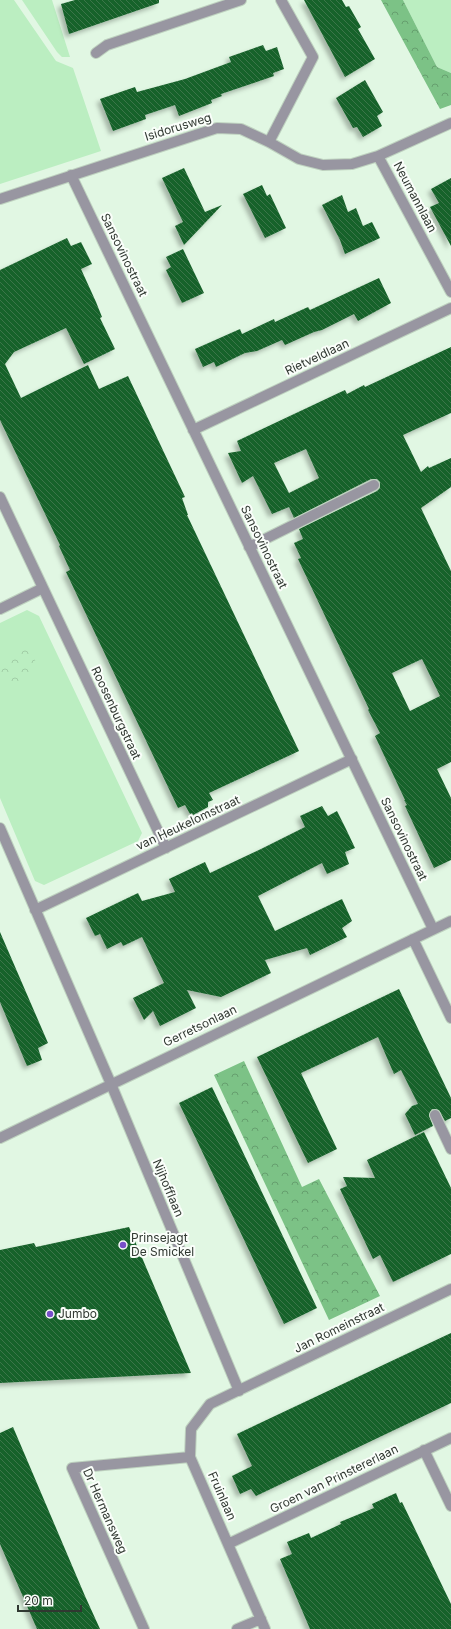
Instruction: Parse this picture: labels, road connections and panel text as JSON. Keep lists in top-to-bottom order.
{
  "streets": {
    "street": [
      "Isidorusweg",
      "Neumannlaan",
      "Sansovinostraat",
      "Rietveldlaan",
      "Roosenburgstraat",
      "van Heukelomstraat",
      "Gerretsonlaan",
      "Nijhofflaan",
      "Jan Romeinstraat",
      "Groen van Prinstererlaan",
      "Fruinlaan",
      "Dr Hermansweg"
    ]
  },
  "crossings": [
    ["Isidorusweg", "Neumannlaan"],
    ["Isidorusweg", "Sansovinostraat"],
    ["Sansovinostraat", "Rietveldlaan"],
    ["Sansovinostraat", "van Heukelomstraat"],
    ["Sansovinostraat", "Gerretsonlaan"],
    ["Roosenburgstraat", "van Heukelomstraat"],
    ["Gerretsonlaan", "Nijhofflaan"],
    ["Nijhofflaan", "Jan Romeinstraat"],
    ["Nijhofflaan", "Fruinlaan"],
    ["Jan Romeinstraat", "Fruinlaan"],
    ["Groen van Prinstererlaan", "Fruinlaan"],
    ["Fruinlaan", "Dr Hermansweg"]
  ],
  "places": ["Prinsejagt De Smickel", "Jumbo"],
  "scale_bar": "20 m"
}
